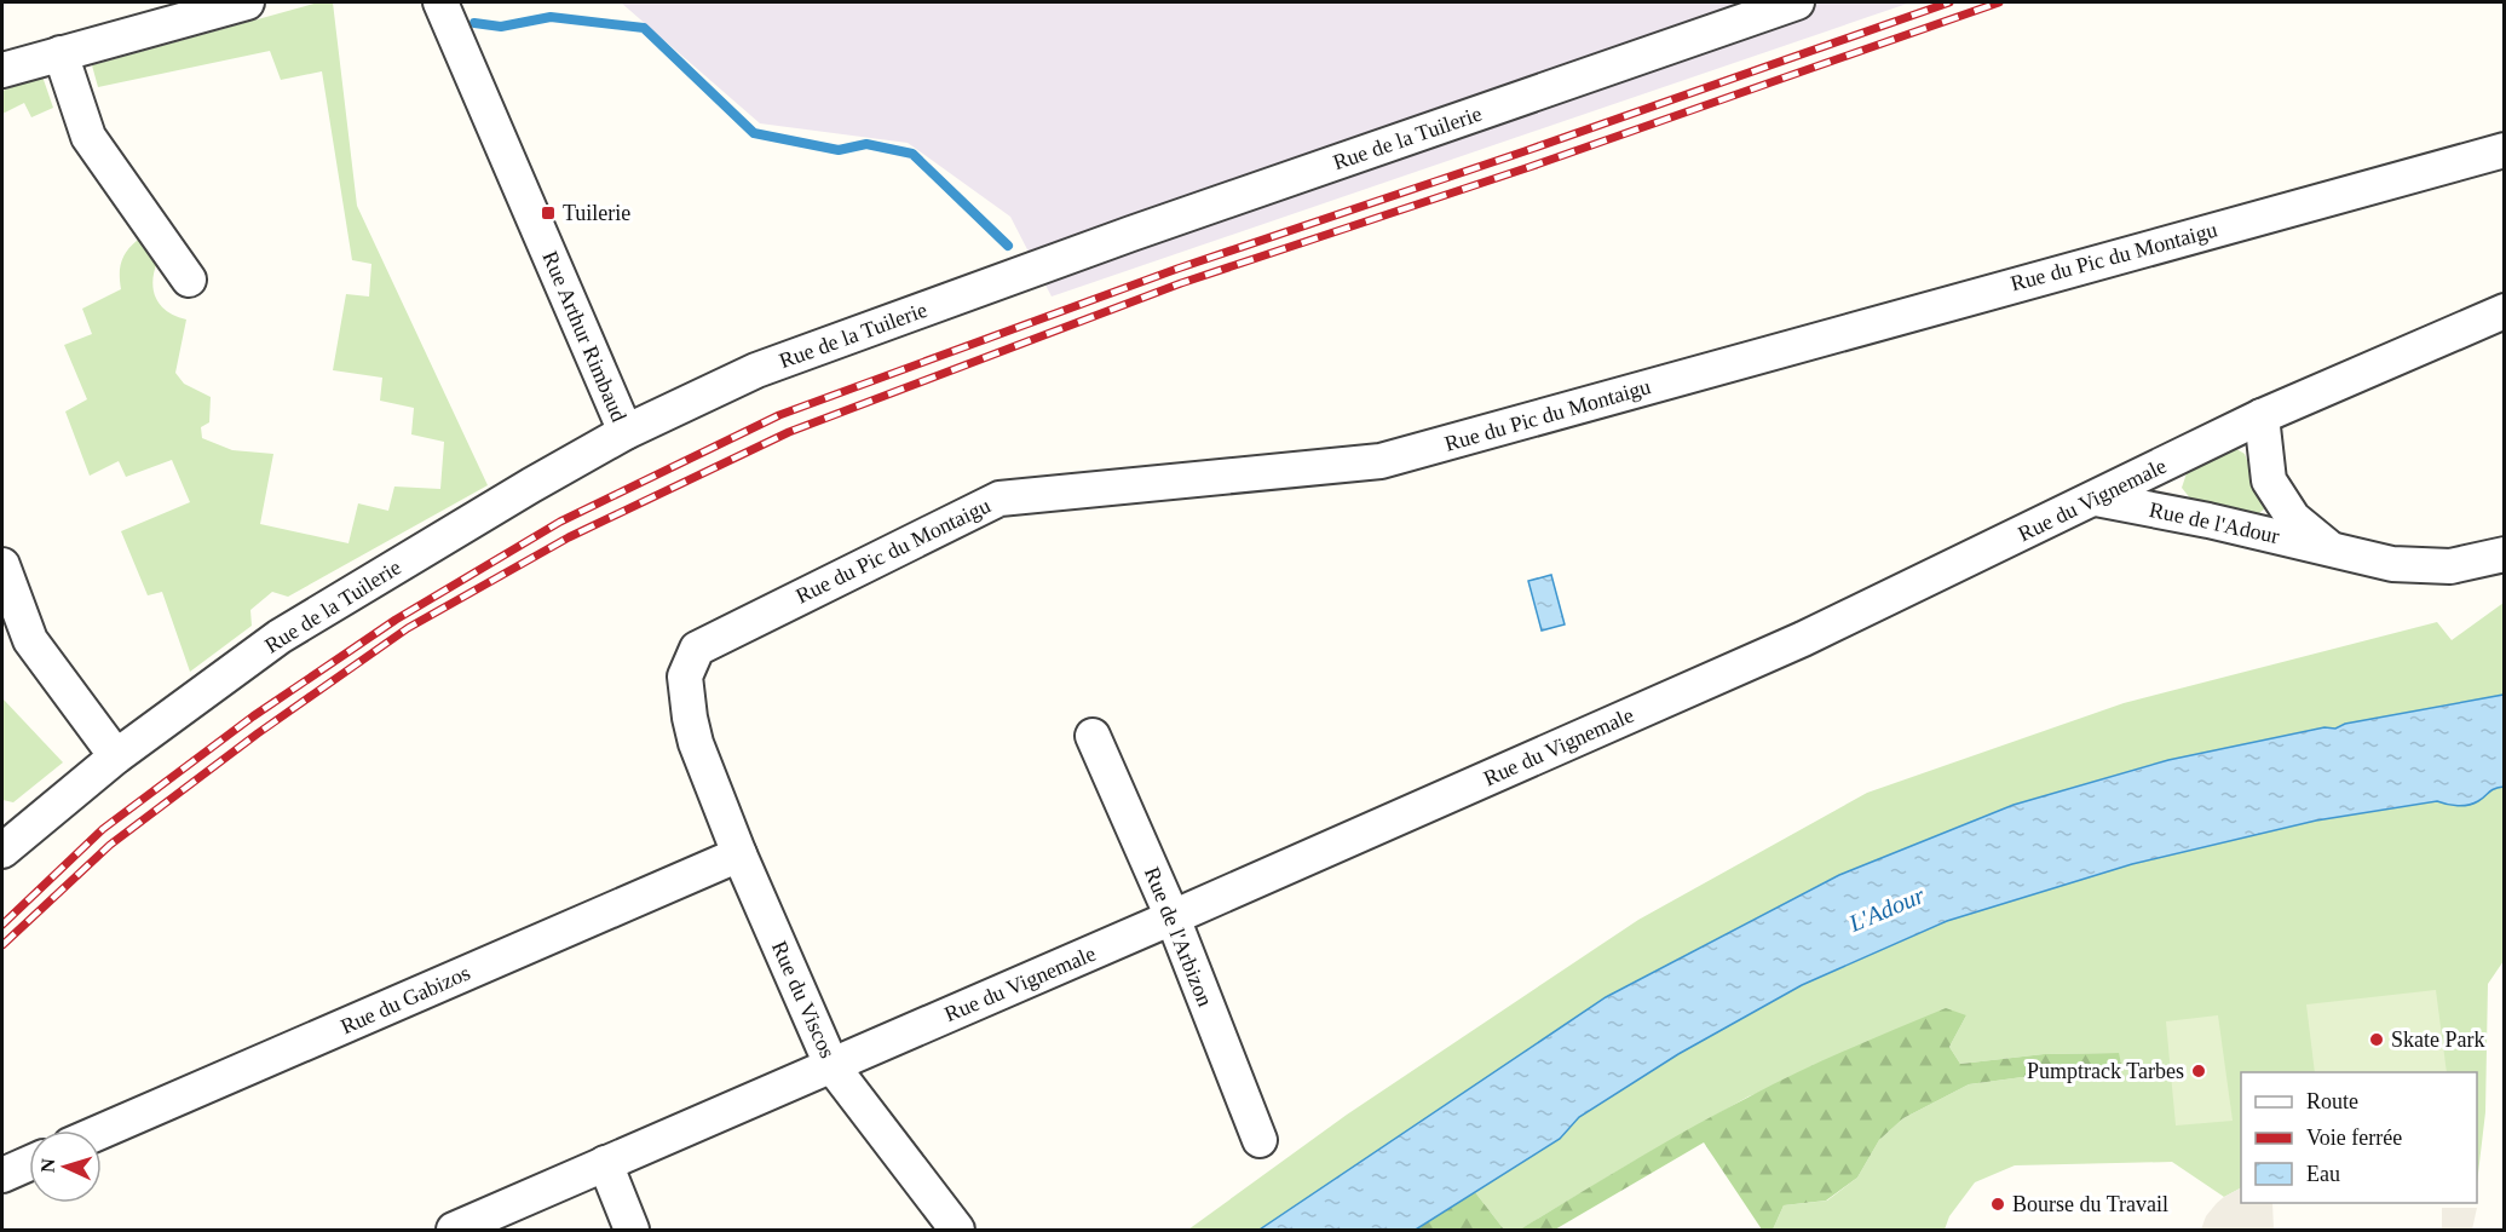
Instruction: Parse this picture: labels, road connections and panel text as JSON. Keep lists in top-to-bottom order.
{
  "streets": {
    "street": [
      "Rue de la Tuilerie",
      "Rue du Pic du Montaigu",
      "Rue Arthur Rimbaud",
      "Rue du Vignemale",
      "Rue de l'Adour",
      "Rue de l'Arbizon",
      "Rue du Gabizos",
      "Rue du Viscos"
    ]
  },
  "crossings": [
    ["Rue de la Tuilerie", "Rue Arthur Rimbaud"],
    ["Rue du Pic du Montaigu", "Rue du Viscos"],
    ["Rue du Vignemale", "Rue de l'Adour"],
    ["Rue du Vignemale", "Rue de l'Arbizon"],
    ["Rue du Vignemale", "Rue du Viscos"],
    ["Rue du Gabizos", "Rue du Viscos"]
  ],
  "water": ["L'Adour"],
  "places": {
    "transit": ["Tuilerie"],
    "other": ["Skate Park", "Pumptrack Tarbes", "Bourse du Travail"]
  },
  "legend": ["Route", "Voie ferrée", "Eau"],
  "north": "left"
}
